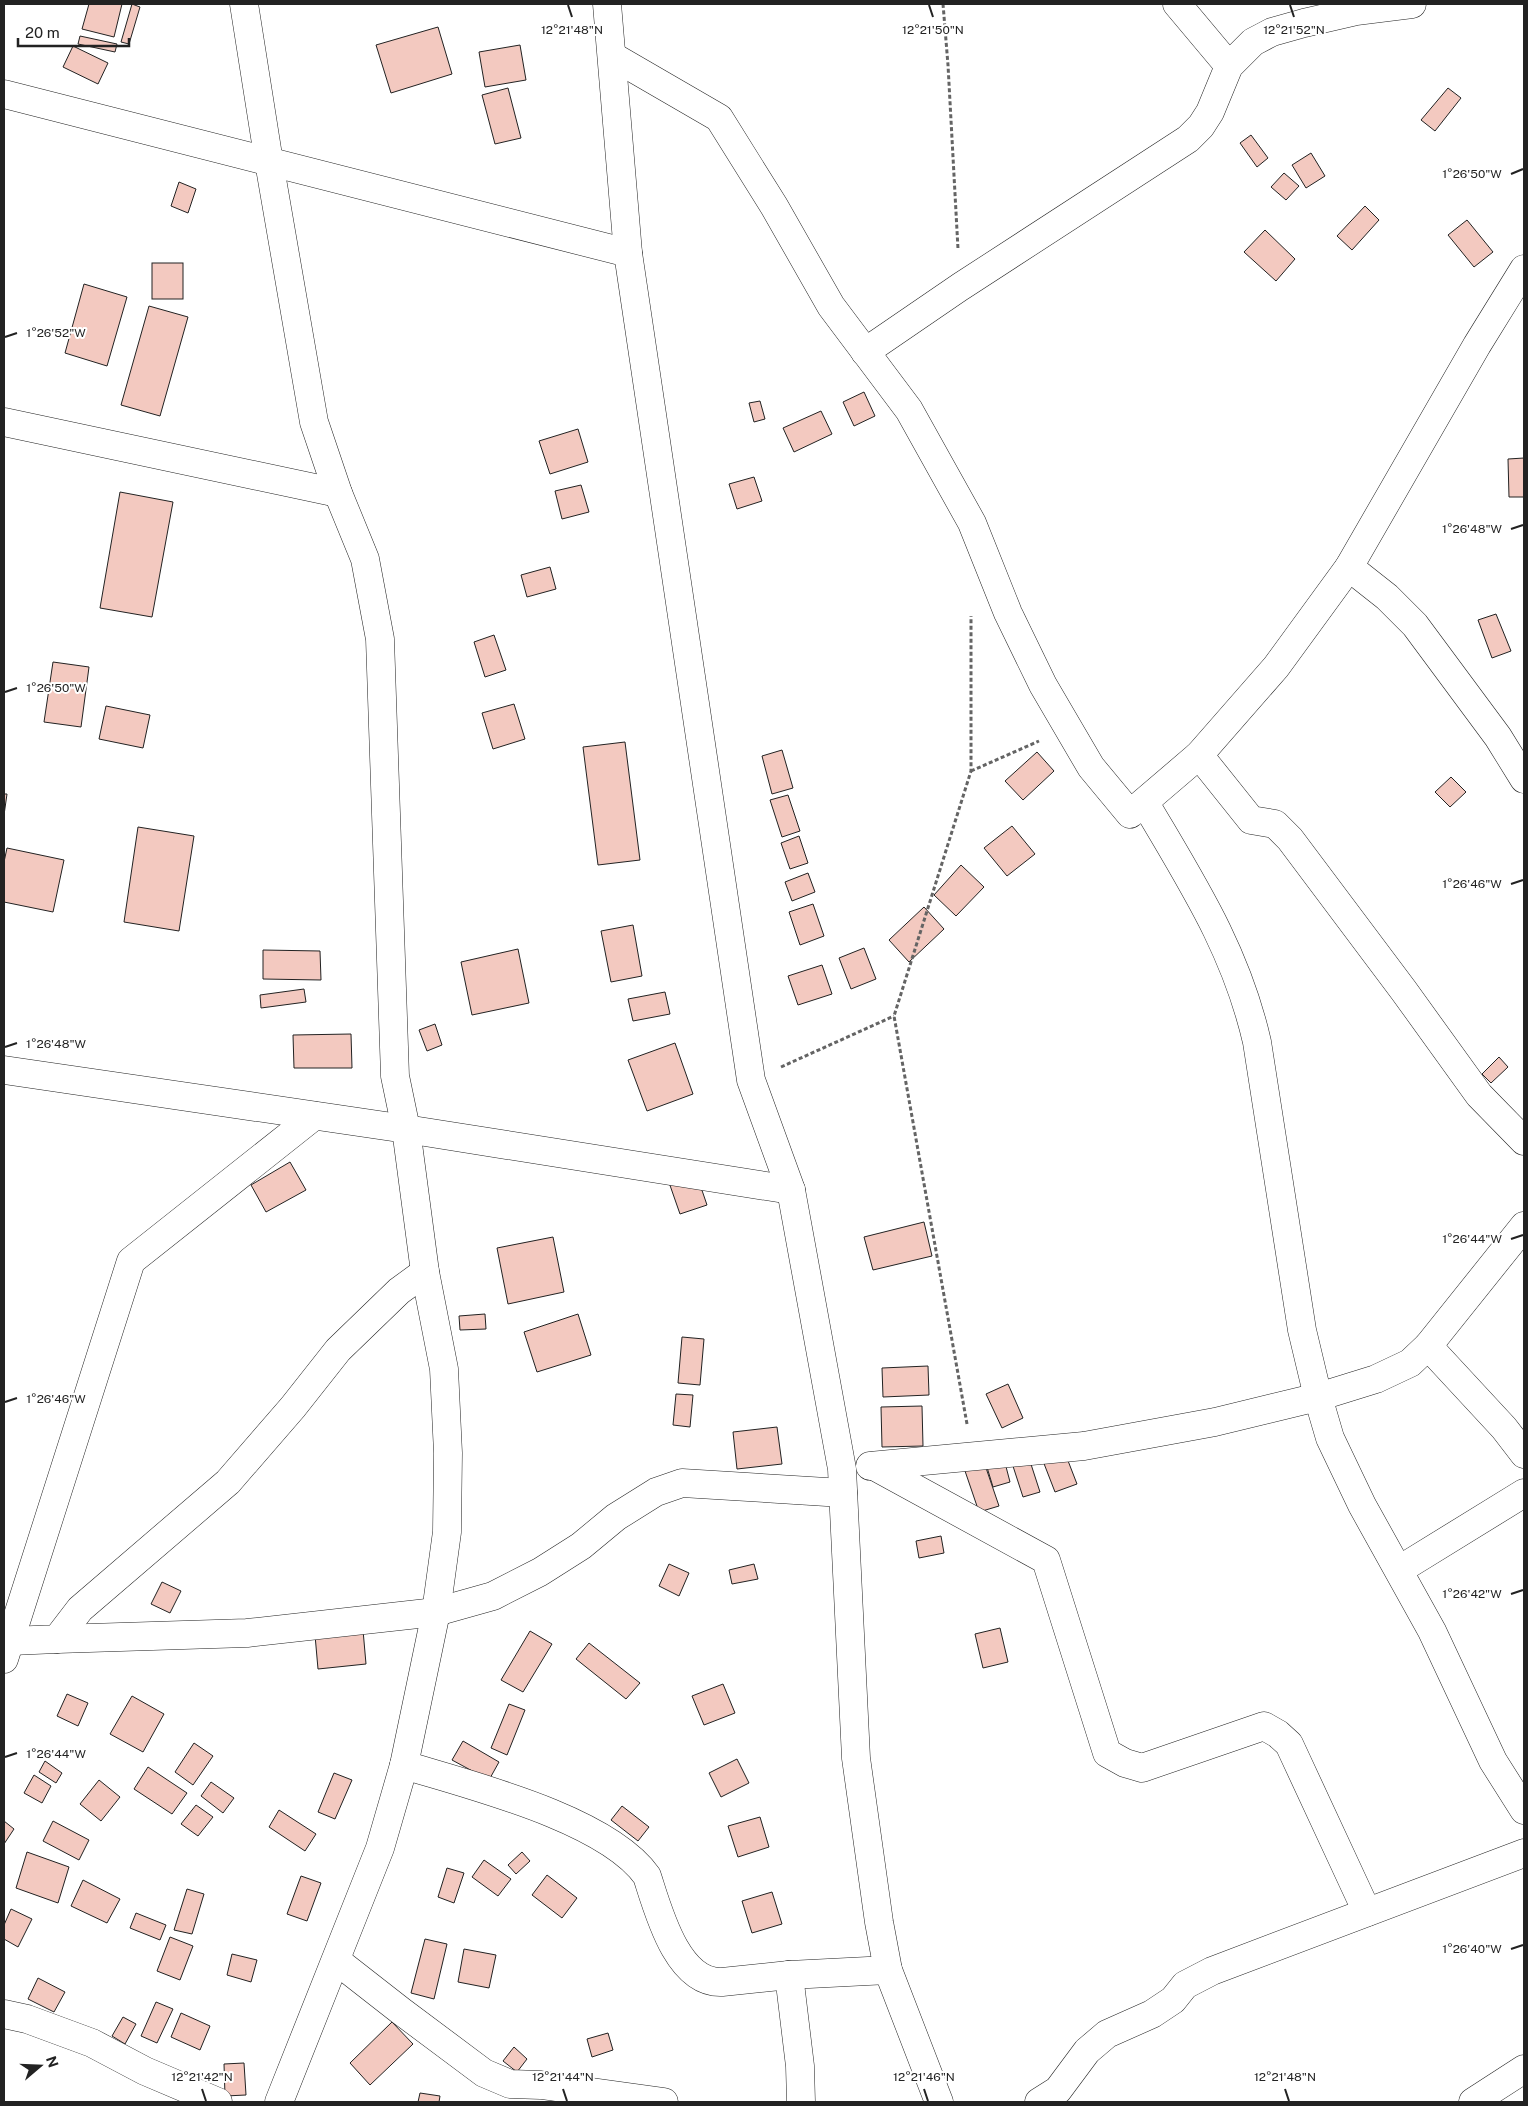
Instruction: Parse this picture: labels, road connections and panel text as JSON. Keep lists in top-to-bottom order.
{
  "scale_bar": "20 m",
  "north": "right",
  "coordinates": [
    "12°21'48\"N",
    "12°21'52\"N",
    "12°21'50\"N",
    "1°26'50\"W",
    "1°26'52\"W",
    "1°26'48\"W",
    "1°26'46\"W",
    "1°26'44\"W",
    "1°26'42\"W",
    "1°26'40\"W",
    "12°21'42\"N",
    "12°21'44\"N",
    "12°21'46\"N"
  ]
}
